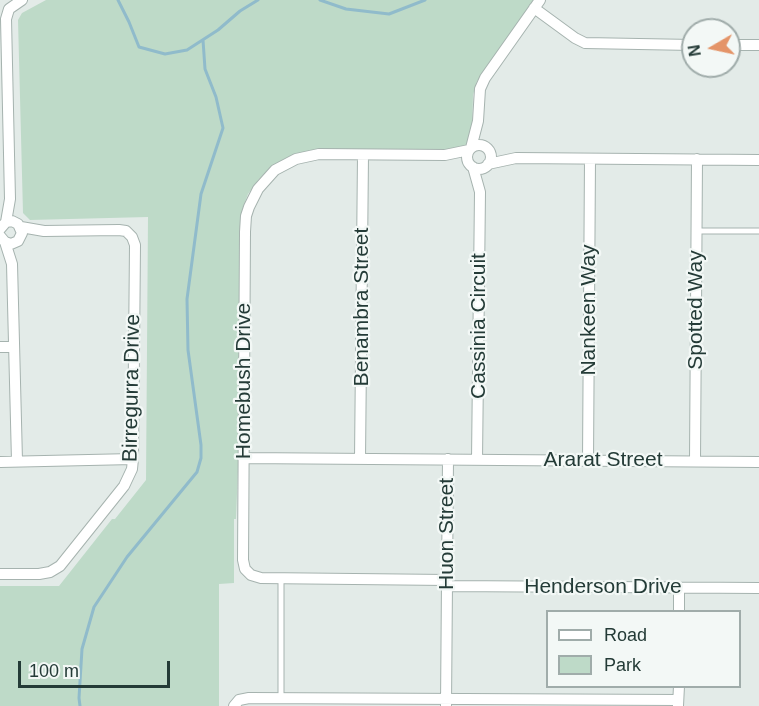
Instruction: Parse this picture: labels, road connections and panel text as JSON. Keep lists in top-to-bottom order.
{
  "streets": {
    "street": [
      "Benambra Street",
      "Nankeen Way",
      "Spotted Way",
      "Cassinia Circuit",
      "Homebush Drive",
      "Birregurra Drive",
      "Ararat Street",
      "Huon Street",
      "Henderson Drive"
    ]
  },
  "crossings": [
    ["Benambra Street", "Homebush Drive"],
    ["Benambra Street", "Huon Street"],
    ["Nankeen Way", "Ararat Street"],
    ["Spotted Way", "Ararat Street"],
    ["Cassinia Circuit", "Homebush Drive"],
    ["Cassinia Circuit", "Ararat Street"],
    ["Homebush Drive", "Huon Street"],
    ["Homebush Drive", "Henderson Drive"],
    ["Ararat Street", "Huon Street"],
    ["Huon Street", "Henderson Drive"]
  ],
  "legend": ["Road", "Park"],
  "scale_bar": "100 m",
  "north": "left"
}
